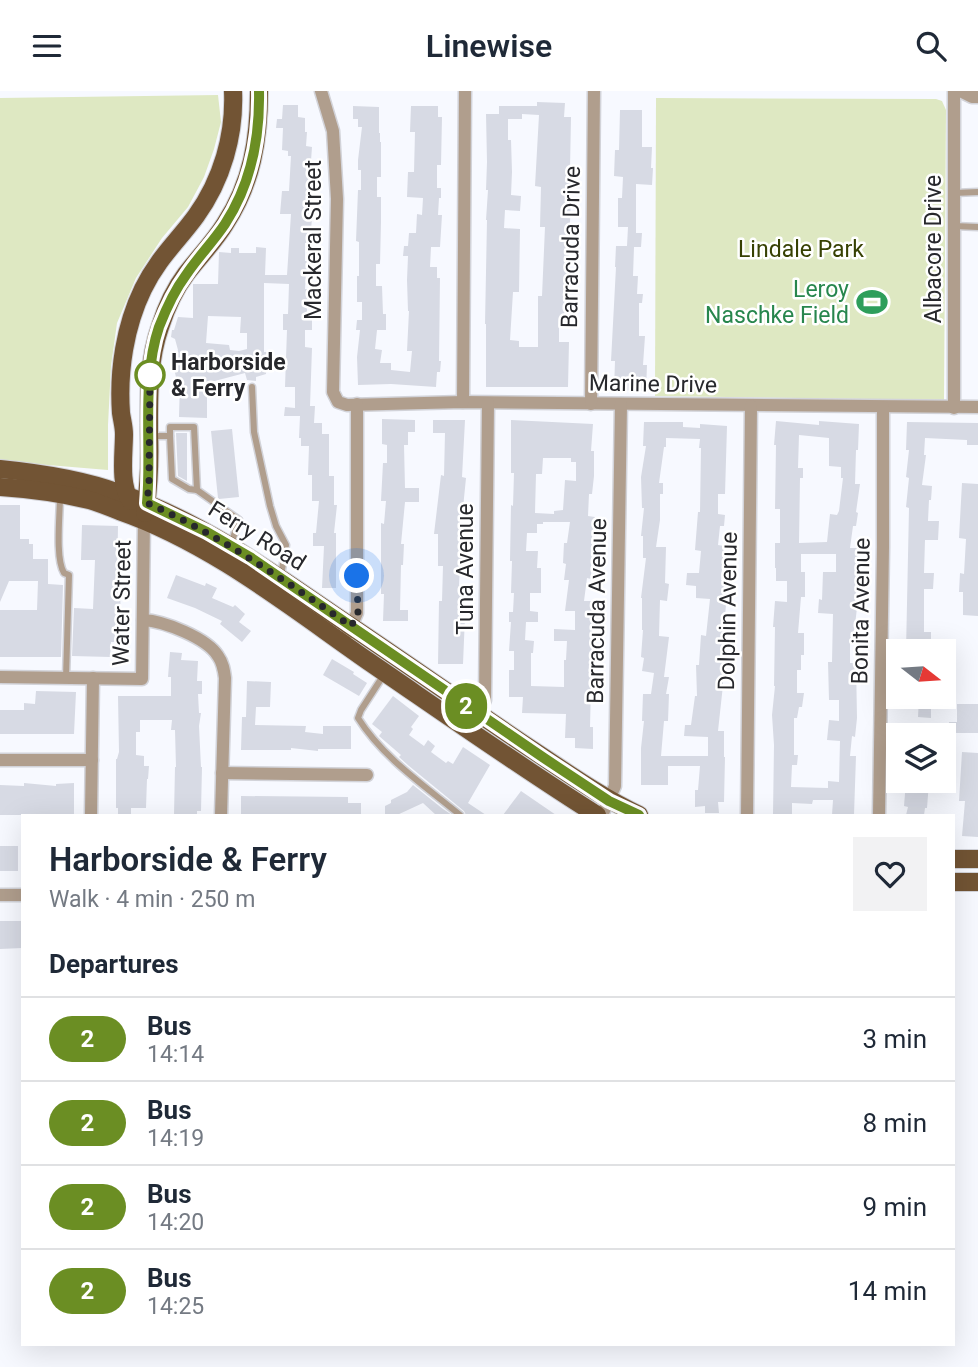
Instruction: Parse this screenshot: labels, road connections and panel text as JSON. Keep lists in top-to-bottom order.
{
  "streets": {
    "main road": ["Ferry Road"],
    "street": [
      "Mackeral Street",
      "Barracuda Drive",
      "Albacore Drive",
      "Marine Drive",
      "Tuna Avenue",
      "Water Street",
      "Barracuda Avenue",
      "Dolphin Avenue",
      "Bonita Avenue"
    ]
  },
  "crossings": [
    ["Mackeral Street", "Marine Drive"],
    ["Barracuda Drive", "Marine Drive"],
    ["Albacore Drive", "Marine Drive"],
    ["Marine Drive", "Tuna Avenue"],
    ["Marine Drive", "Barracuda Avenue"],
    ["Marine Drive", "Dolphin Avenue"],
    ["Marine Drive", "Bonita Avenue"],
    ["Ferry Road", "Tuna Avenue"],
    ["Ferry Road", "Water Street"],
    ["Ferry Road", "Barracuda Avenue"]
  ],
  "parks": ["Lindale Park"],
  "places": {
    "sports": ["Leroy Naschke Field"],
    "other": ["Harborside & Ferry"]
  },
  "lines": ["bus line 2"],
  "north": "right",
  "page": {
    "header": "Linewise",
    "on_map": "2",
    "heading": [
      ["Harborside & Ferry", "Walk · 4 min · 250 m"],
      "Departures"
    ],
    "list": [
      {
        "mark": "2",
        "name": "Bus",
        "note": "14:14",
        "value": "3 min"
      },
      {
        "mark": "2",
        "name": "Bus",
        "note": "14:19",
        "value": "8 min"
      },
      {
        "mark": "2",
        "name": "Bus",
        "note": "14:20",
        "value": "9 min"
      },
      {
        "mark": "2",
        "name": "Bus",
        "note": "14:25",
        "value": "14 min"
      }
    ]
  }
}
